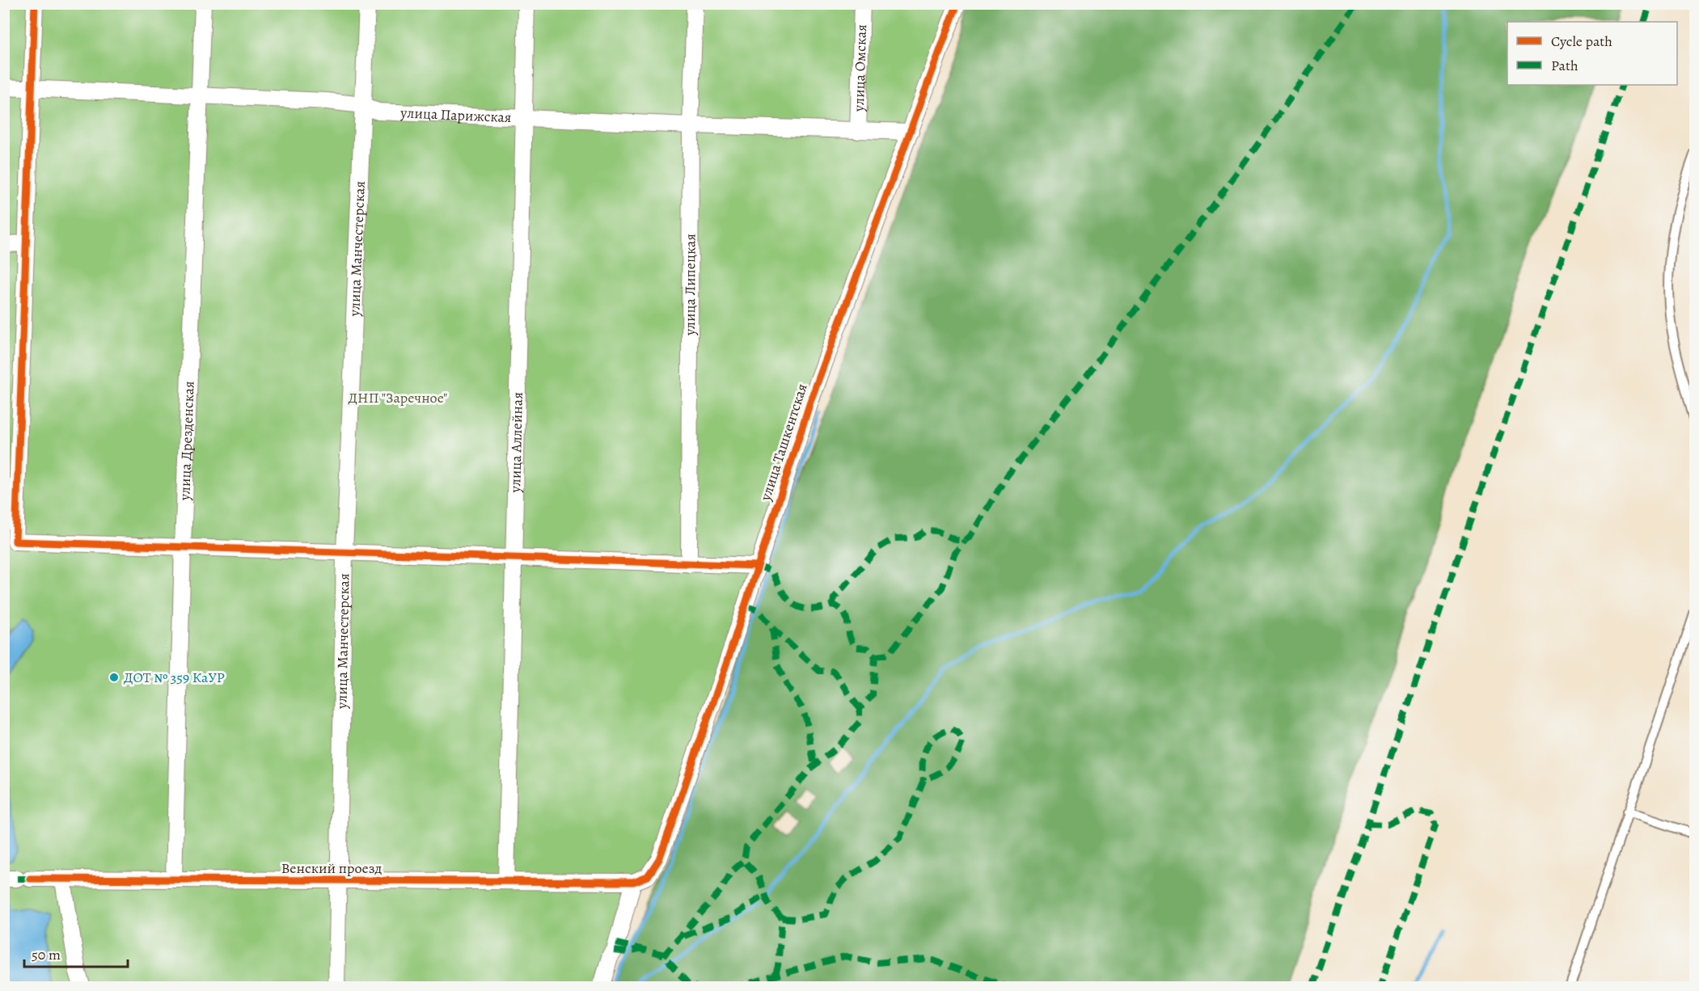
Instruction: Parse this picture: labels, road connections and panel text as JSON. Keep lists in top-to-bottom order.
{
  "streets": {
    "street": [
      "улица Омская",
      "улица Парижская",
      "улица Манчестерская",
      "улица Липецкая",
      "улица Дрезденская",
      "улица Аллейная",
      "улица Ташкентская",
      "Венский проезд"
    ]
  },
  "crossings": [
    ["улица Омская", "улица Парижская"],
    ["улица Парижская", "улица Манчестерская"],
    ["улица Парижская", "улица Липецкая"],
    ["улица Парижская", "улица Дрезденская"],
    ["улица Парижская", "улица Аллейная"],
    ["улица Парижская", "улица Ташкентская"],
    ["улица Манчестерская", "Венский проезд"],
    ["улица Дрезденская", "Венский проезд"],
    ["улица Аллейная", "Венский проезд"],
    ["улица Ташкентская", "Венский проезд"]
  ],
  "parks": ["ДНП \"Заречное\""],
  "places": ["ДОТ № 359 КаУР"],
  "legend": ["Cycle path", "Path"],
  "scale_bar": "50 m"
}
